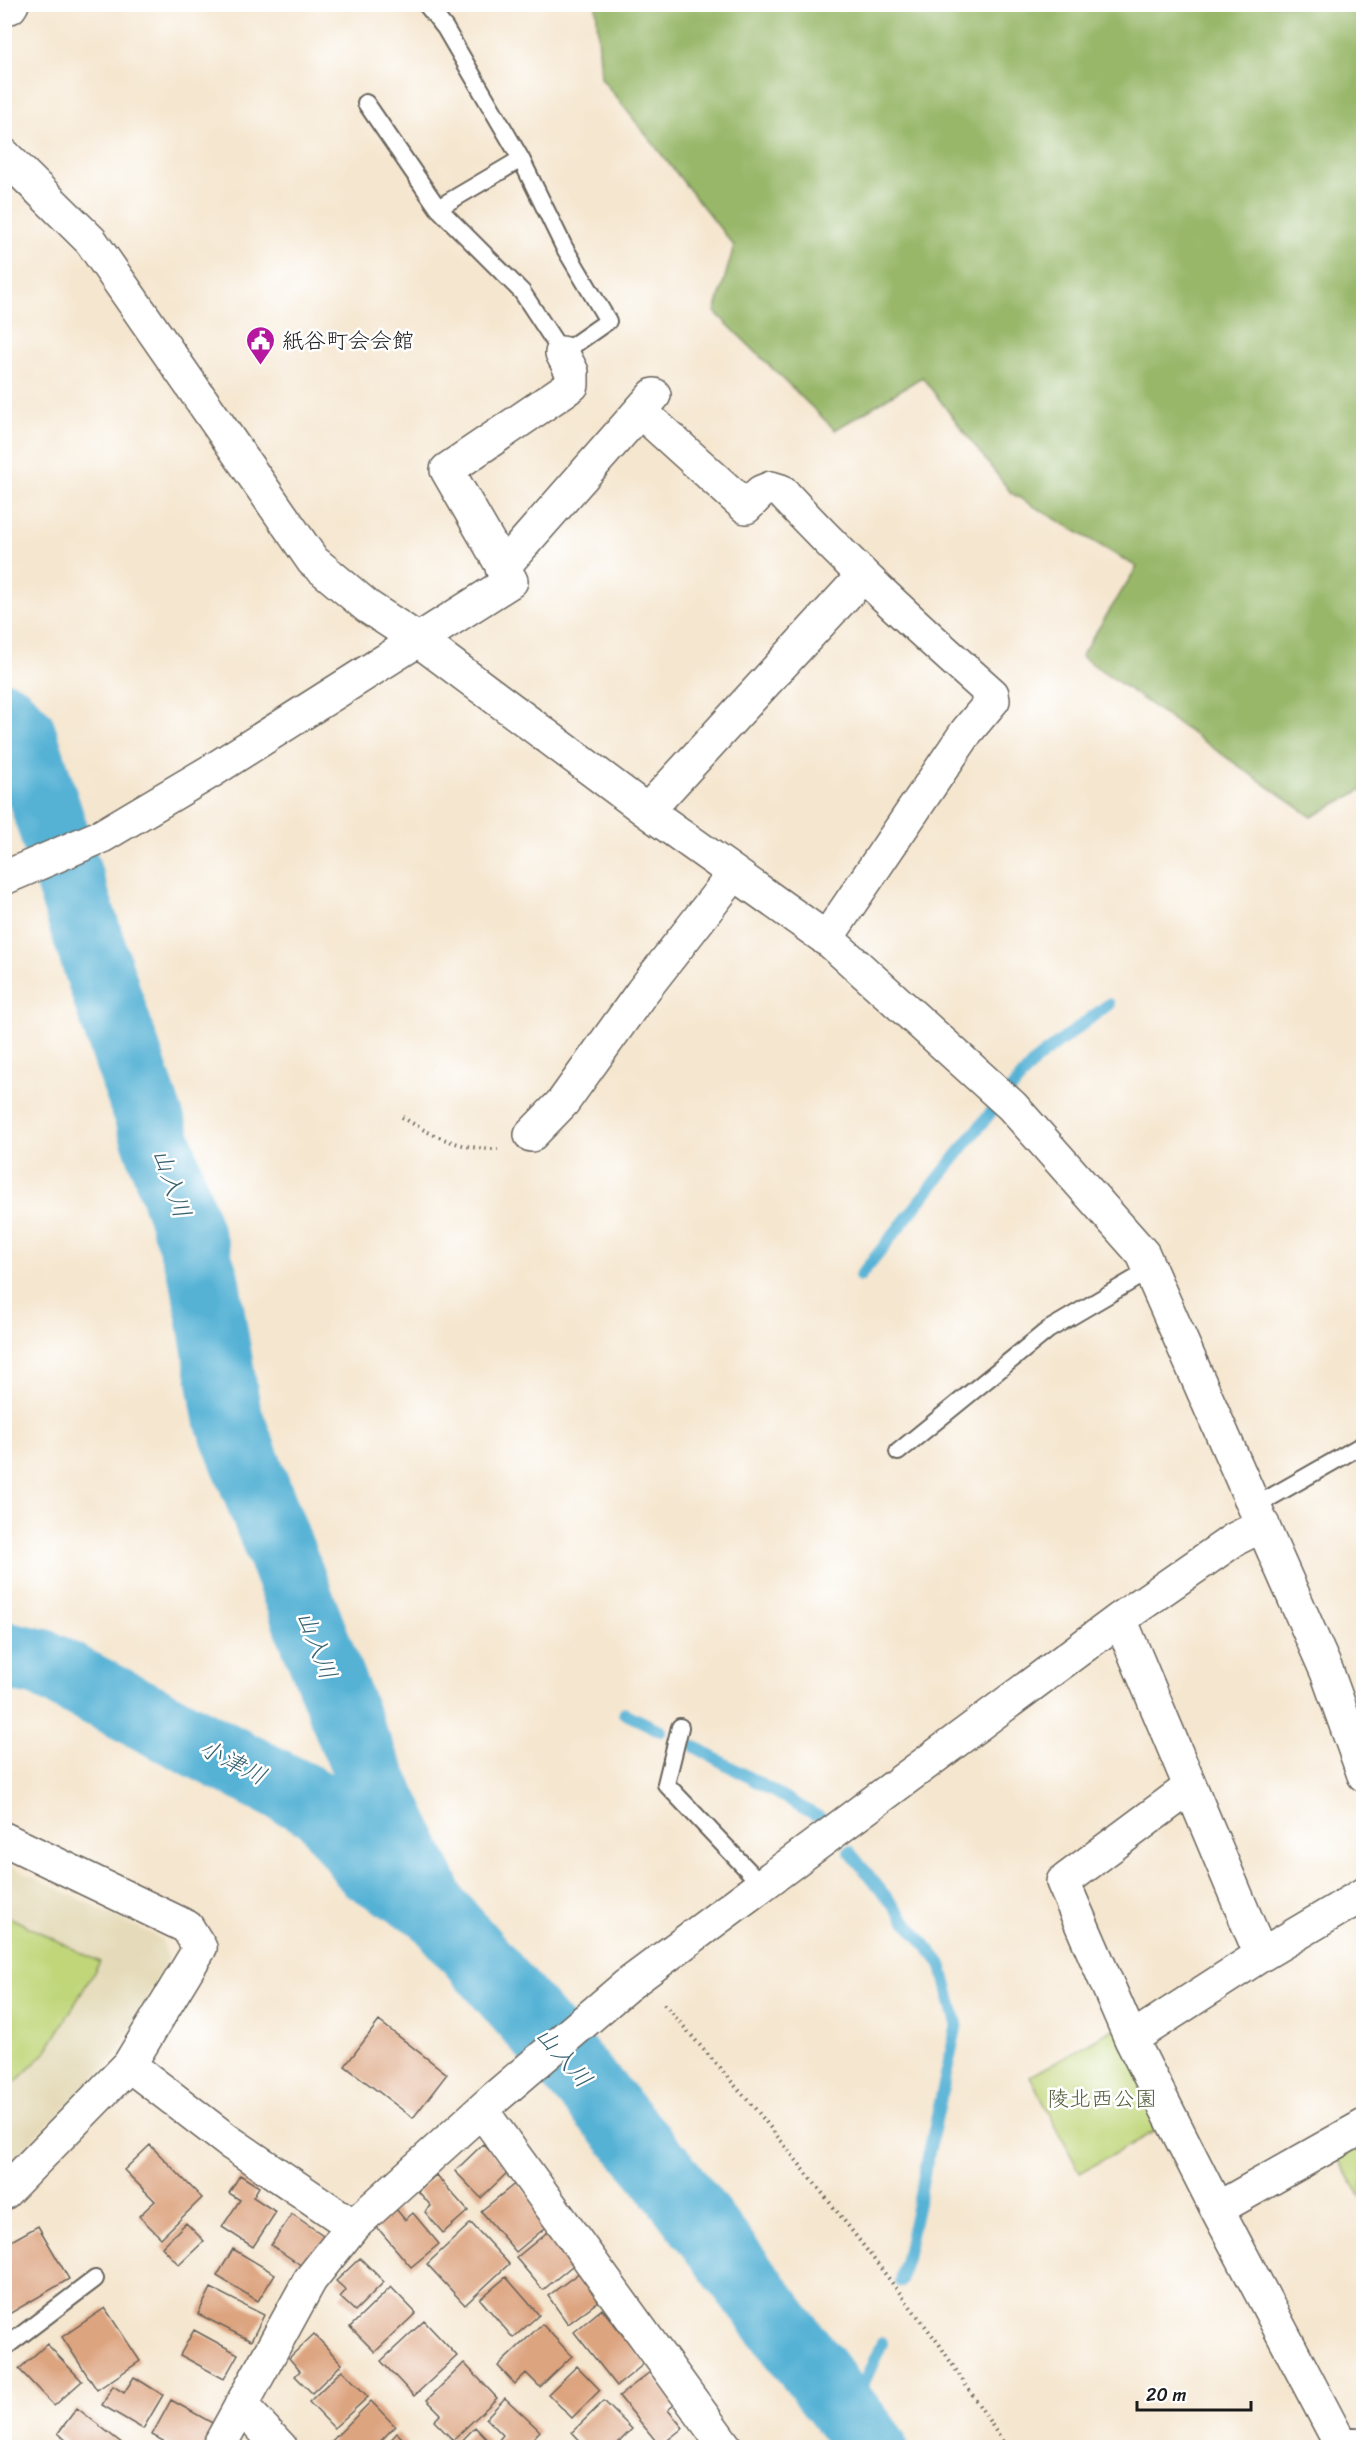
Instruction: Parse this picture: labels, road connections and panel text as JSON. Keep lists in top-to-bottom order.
{
  "water": ["山入川", "小津川"],
  "parks": ["陵北西公園"],
  "places": {
    "public building": ["紙谷町会会館"]
  },
  "scale_bar": "20 m"
}
